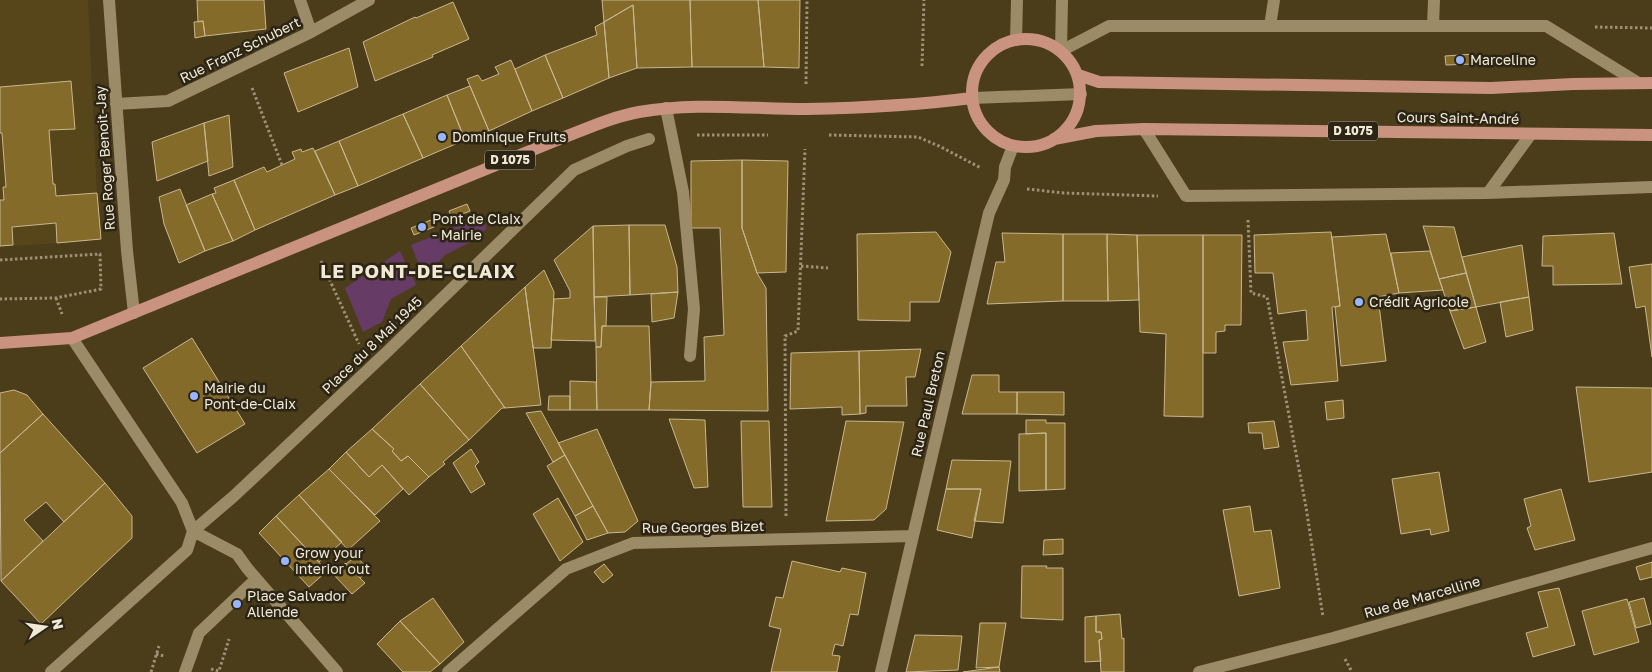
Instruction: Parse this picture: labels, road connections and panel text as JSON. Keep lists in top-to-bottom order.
{
  "streets": {
    "main road": ["Cours Saint-André", "D 1075"],
    "street": [
      "Rue Franz Schubert",
      "Rue Roger Benoit-Jay",
      "Place du 8 Mai 1945",
      "Rue Paul Breton",
      "Rue Georges Bizet",
      "Rue de Marcelline"
    ]
  },
  "crossings": [
    ["Rue Franz Schubert", "Rue Roger Benoit-Jay"],
    ["Cours Saint-André", "Rue Paul Breton"],
    ["D 1075", "Rue Roger Benoit-Jay"],
    ["Rue Paul Breton", "Rue Georges Bizet"]
  ],
  "districts": ["LE PONT-DE-CLAIX"],
  "places": [
    "Marceline",
    "Dominique Fruits",
    "Pont de Claix - Mairie",
    "Crédit Agricole",
    "Mairie du Pont-de-Claix",
    "Grow your interior out",
    "Place Salvador Allende"
  ],
  "north": "right"
}
